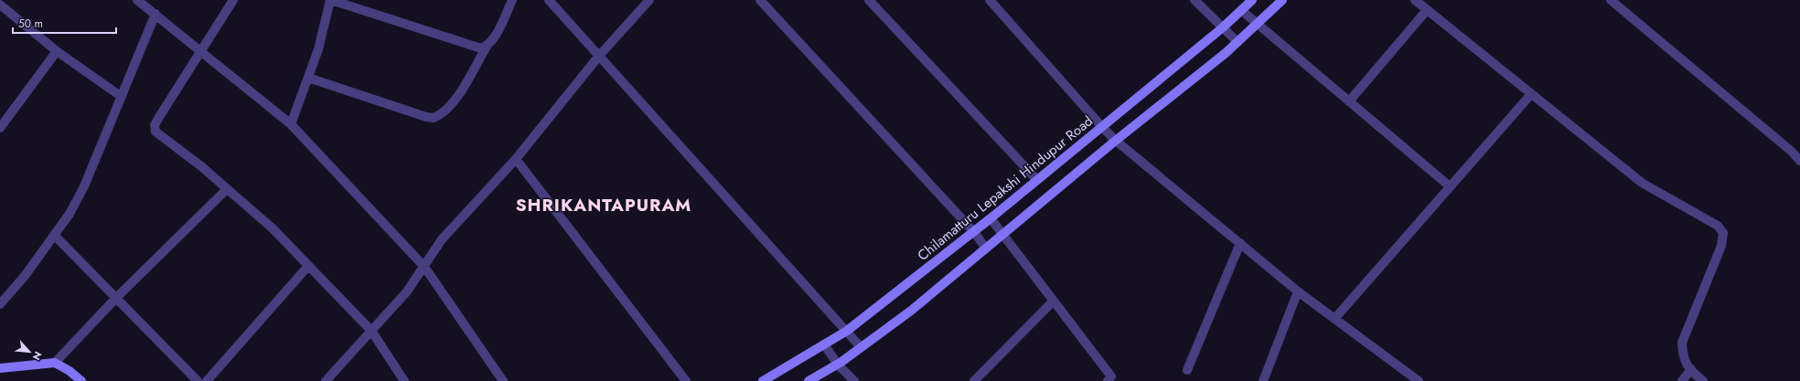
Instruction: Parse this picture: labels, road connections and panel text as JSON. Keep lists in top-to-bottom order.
{
  "streets": {
    "street": ["Chilamatturu Lepakshi Hindupur Road"]
  },
  "districts": ["SHRIKANTAPURAM"],
  "scale_bar": "50 m",
  "north": "bottom right"
}
